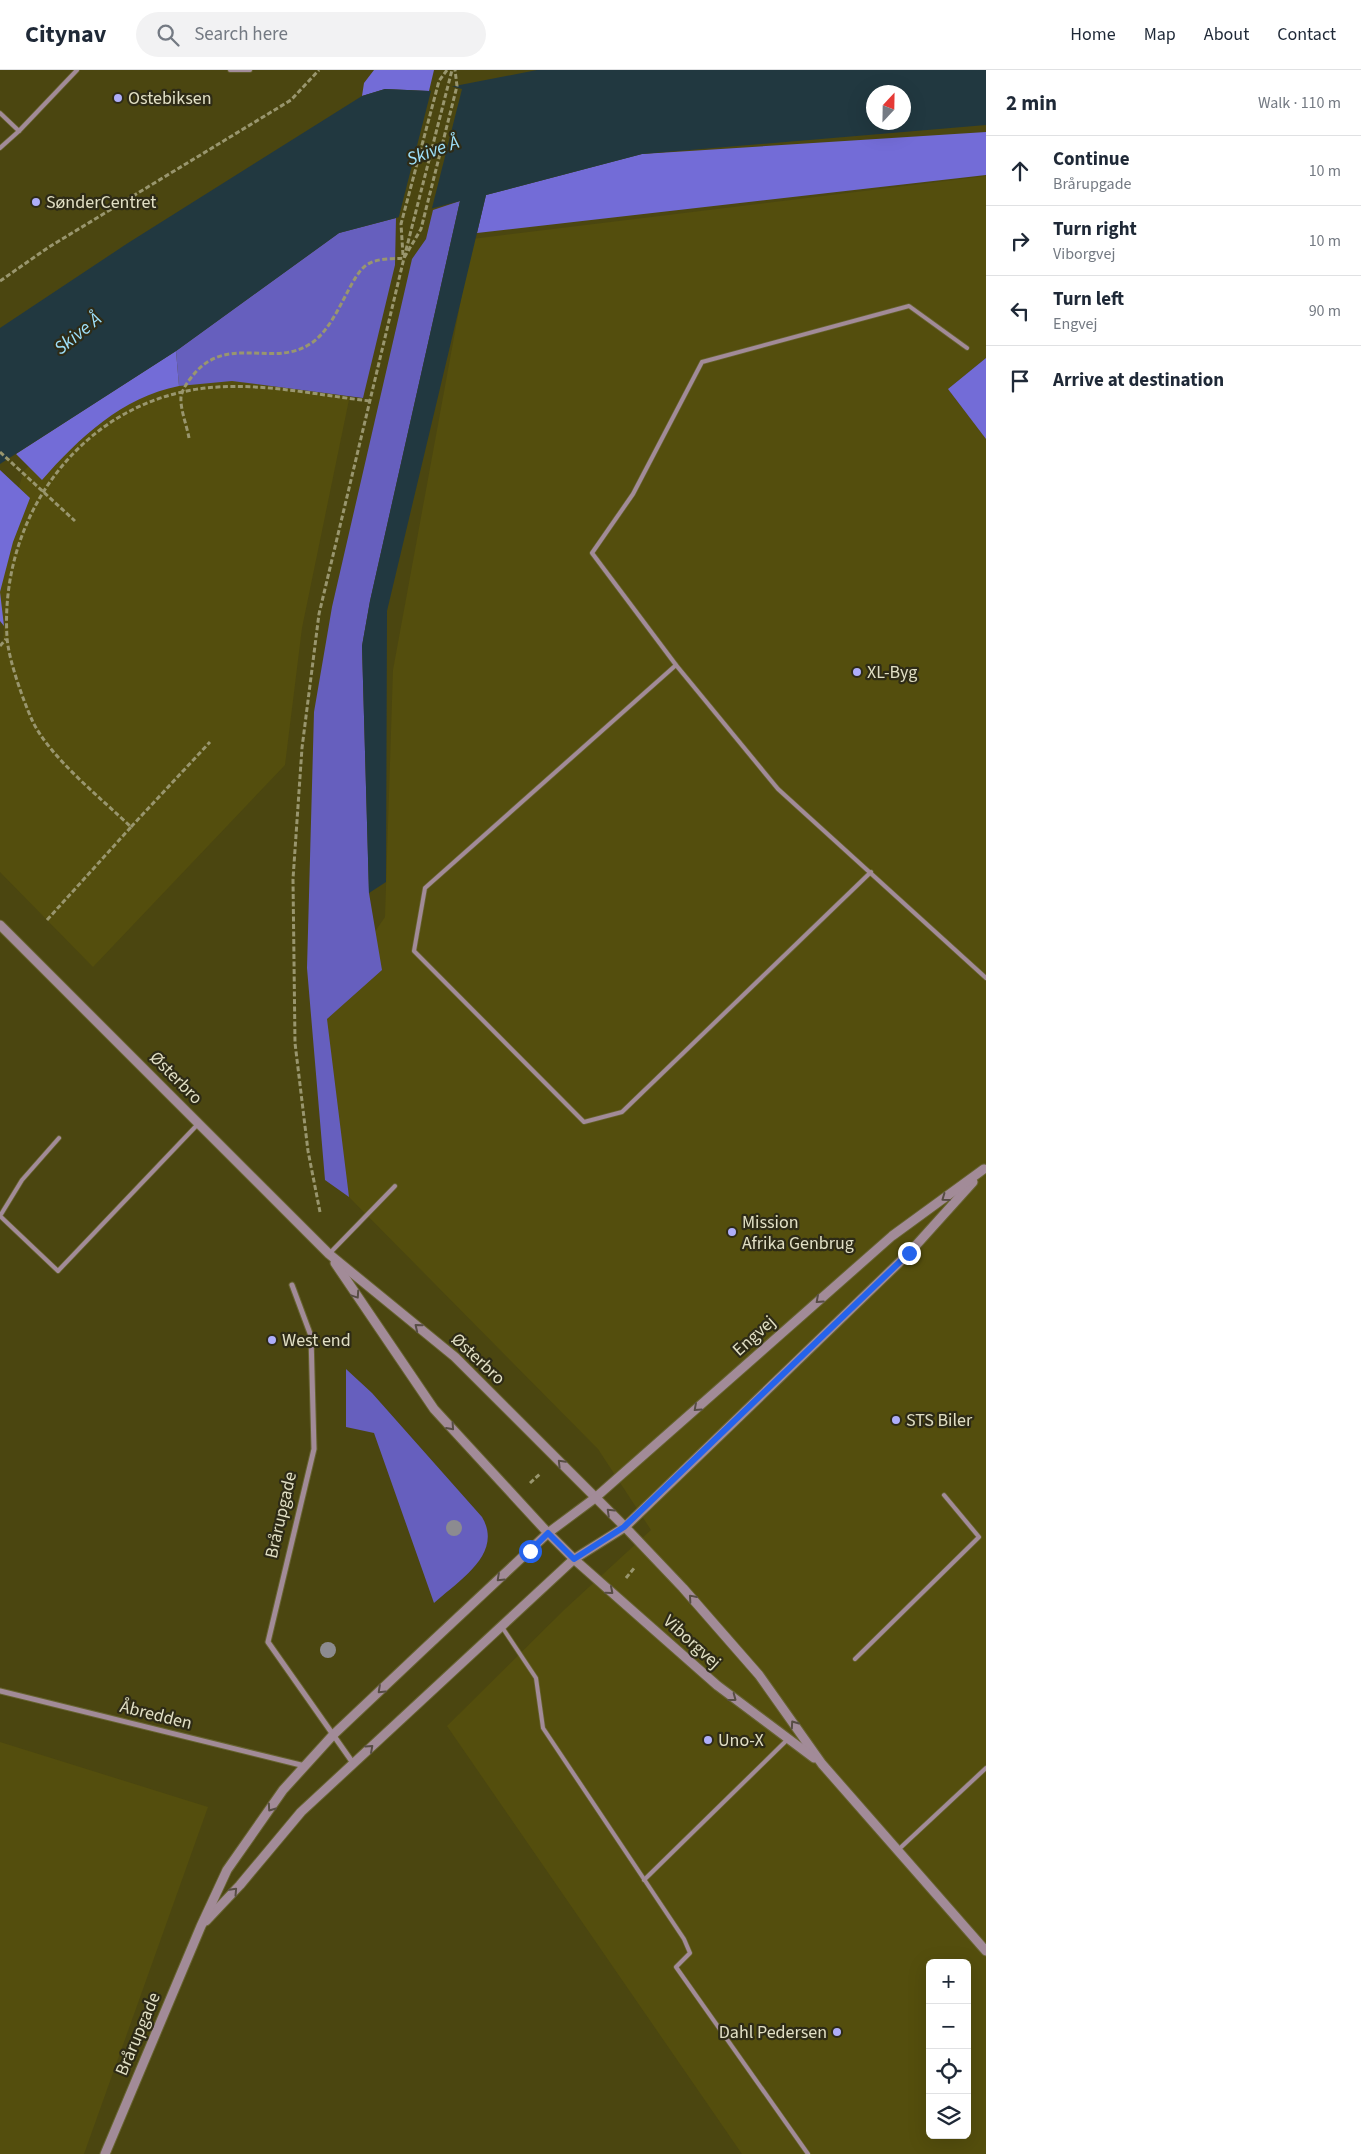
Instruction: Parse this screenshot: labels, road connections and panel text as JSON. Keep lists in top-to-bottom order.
{
  "streets": {
    "street": [
      "Østerbro",
      "Engvej",
      "Brårupgade",
      "Viborgvej",
      "Åbredden"
    ]
  },
  "crossings": [
    ["Østerbro", "Engvej"],
    ["Østerbro", "Brårupgade"],
    ["Østerbro", "Viborgvej"],
    ["Engvej", "Brårupgade"],
    ["Engvej", "Viborgvej"],
    ["Brårupgade", "Viborgvej"],
    ["Brårupgade", "Åbredden"]
  ],
  "water": ["Skive Å"],
  "places": [
    "Ostebiksen",
    "SønderCentret",
    "XL-Byg",
    "Mission Afrika Genbrug",
    "West end",
    "STS Biler",
    "Uno-X",
    "Dahl Pedersen"
  ],
  "north": "top",
  "page": {
    "header": "Citynav",
    "search": "Search here",
    "nav": [
      "Home",
      "Map",
      "About",
      "Contact"
    ],
    "heading": ["2 min", "Walk · 110 m"],
    "list": [
      ["Continue", "Brårupgade", "10 m"],
      ["Turn right", "Viborgvej", "10 m"],
      ["Turn left", "Engvej", "90 m"],
      "Arrive at destination"
    ],
    "map_buttons": ["+", "−"]
  }
}
